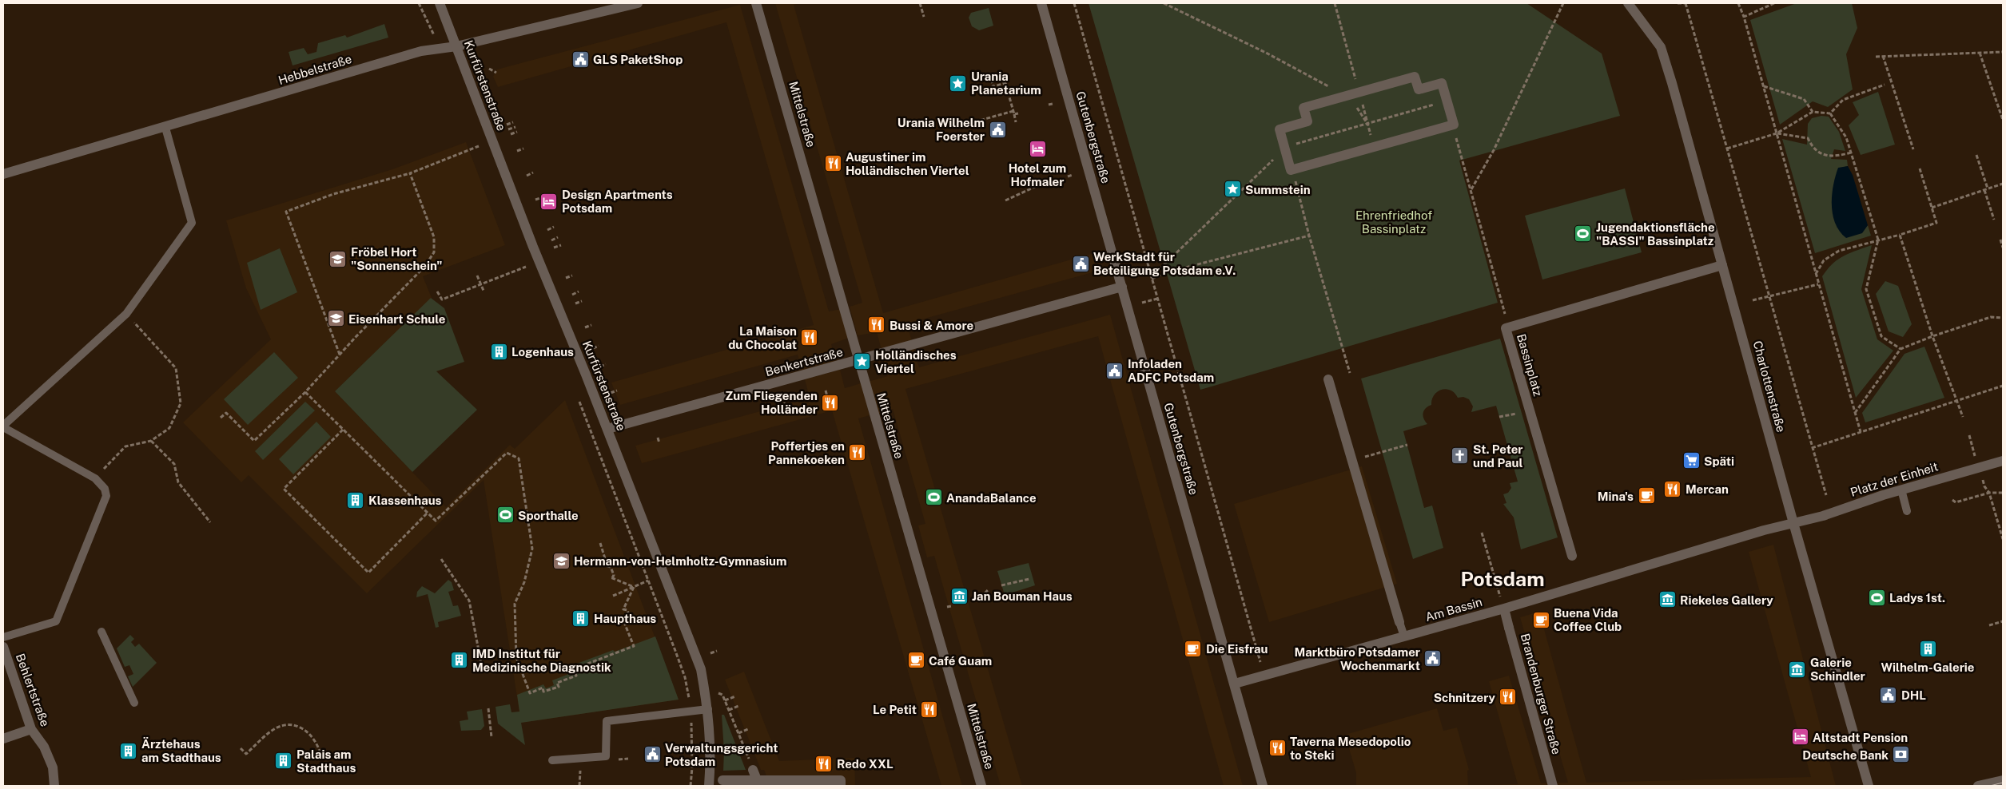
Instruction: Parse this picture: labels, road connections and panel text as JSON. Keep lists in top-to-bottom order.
{
  "streets": {
    "street": [
      "Hebbelstraße",
      "Kurfürstenstraße",
      "Mittelstraße",
      "Gutenbergstraße",
      "Benkertstraße",
      "Bassinplatz",
      "Charlottenstraße",
      "Platz der Einheit",
      "Am Bassin",
      "Behlertstraße",
      "Brandenburger Straße"
    ]
  },
  "crossings": [
    ["Hebbelstraße", "Kurfürstenstraße"],
    ["Kurfürstenstraße", "Benkertstraße"],
    ["Mittelstraße", "Benkertstraße"],
    ["Gutenbergstraße", "Benkertstraße"],
    ["Gutenbergstraße", "Am Bassin"],
    ["Bassinplatz", "Charlottenstraße"],
    ["Charlottenstraße", "Platz der Einheit"],
    ["Charlottenstraße", "Am Bassin"],
    ["Platz der Einheit", "Am Bassin"],
    ["Am Bassin", "Brandenburger Straße"]
  ],
  "districts": ["Potsdam"],
  "parks": ["Ehrenfriedhof Bassinplatz"],
  "places": {
    "public building": [
      "GLS PaketShop",
      "Urania Wilhelm Foerster",
      "WerkStadt für Beteiligung Potsdam e.V.",
      "Infoladen ADFC Potsdam",
      "Marktbüro Potsdamer Wochenmarkt",
      "DHL",
      "Verwaltungsgericht Potsdam"
    ],
    "place": ["Urania Planetarium", "Summstein", "Holländisches Viertel"],
    "hotel": ["Hotel zum Hofmaler", "Design Apartments Potsdam", "Altstadt Pension"],
    "restaurant": [
      "Augustiner im Holländischen Viertel",
      "Bussi & Amore",
      "La Maison du Chocolat",
      "Zum Fliegenden Holländer",
      "Poffertjes en Pannekoeken",
      "Mercan",
      "Schnitzery",
      "Le Petit",
      "Taverna Mesedopolio to Steki",
      "Redo XXL"
    ],
    "sports": [
      "Jugendaktionsfläche \"BASSI\" Bassinplatz",
      "AnandaBalance",
      "Sporthalle",
      "Ladys 1st."
    ],
    "school or university": ["Fröbel Hort \"Sonnenschein\"", "Eisenhart Schule", "Hermann-von-Helmholtz-Gymnasium"],
    "building": [
      "Logenhaus",
      "Klassenhaus",
      "Haupthaus",
      "Wilhelm-Galerie",
      "IMD Institut für Medizinische Diagnostik",
      "Ärztehaus am Stadthaus",
      "Palais am Stadthaus"
    ],
    "church": ["St. Peter und Paul"],
    "supermarket": ["Späti"],
    "cafe": [
      "Mina's",
      "Buena Vida Coffee Club",
      "Die Eisfrau",
      "Café Guam"
    ],
    "museum": ["Jan Bouman Haus", "Riekeles Gallery", "Galerie Schindler"],
    "bank": ["Deutsche Bank"]
  }
}
